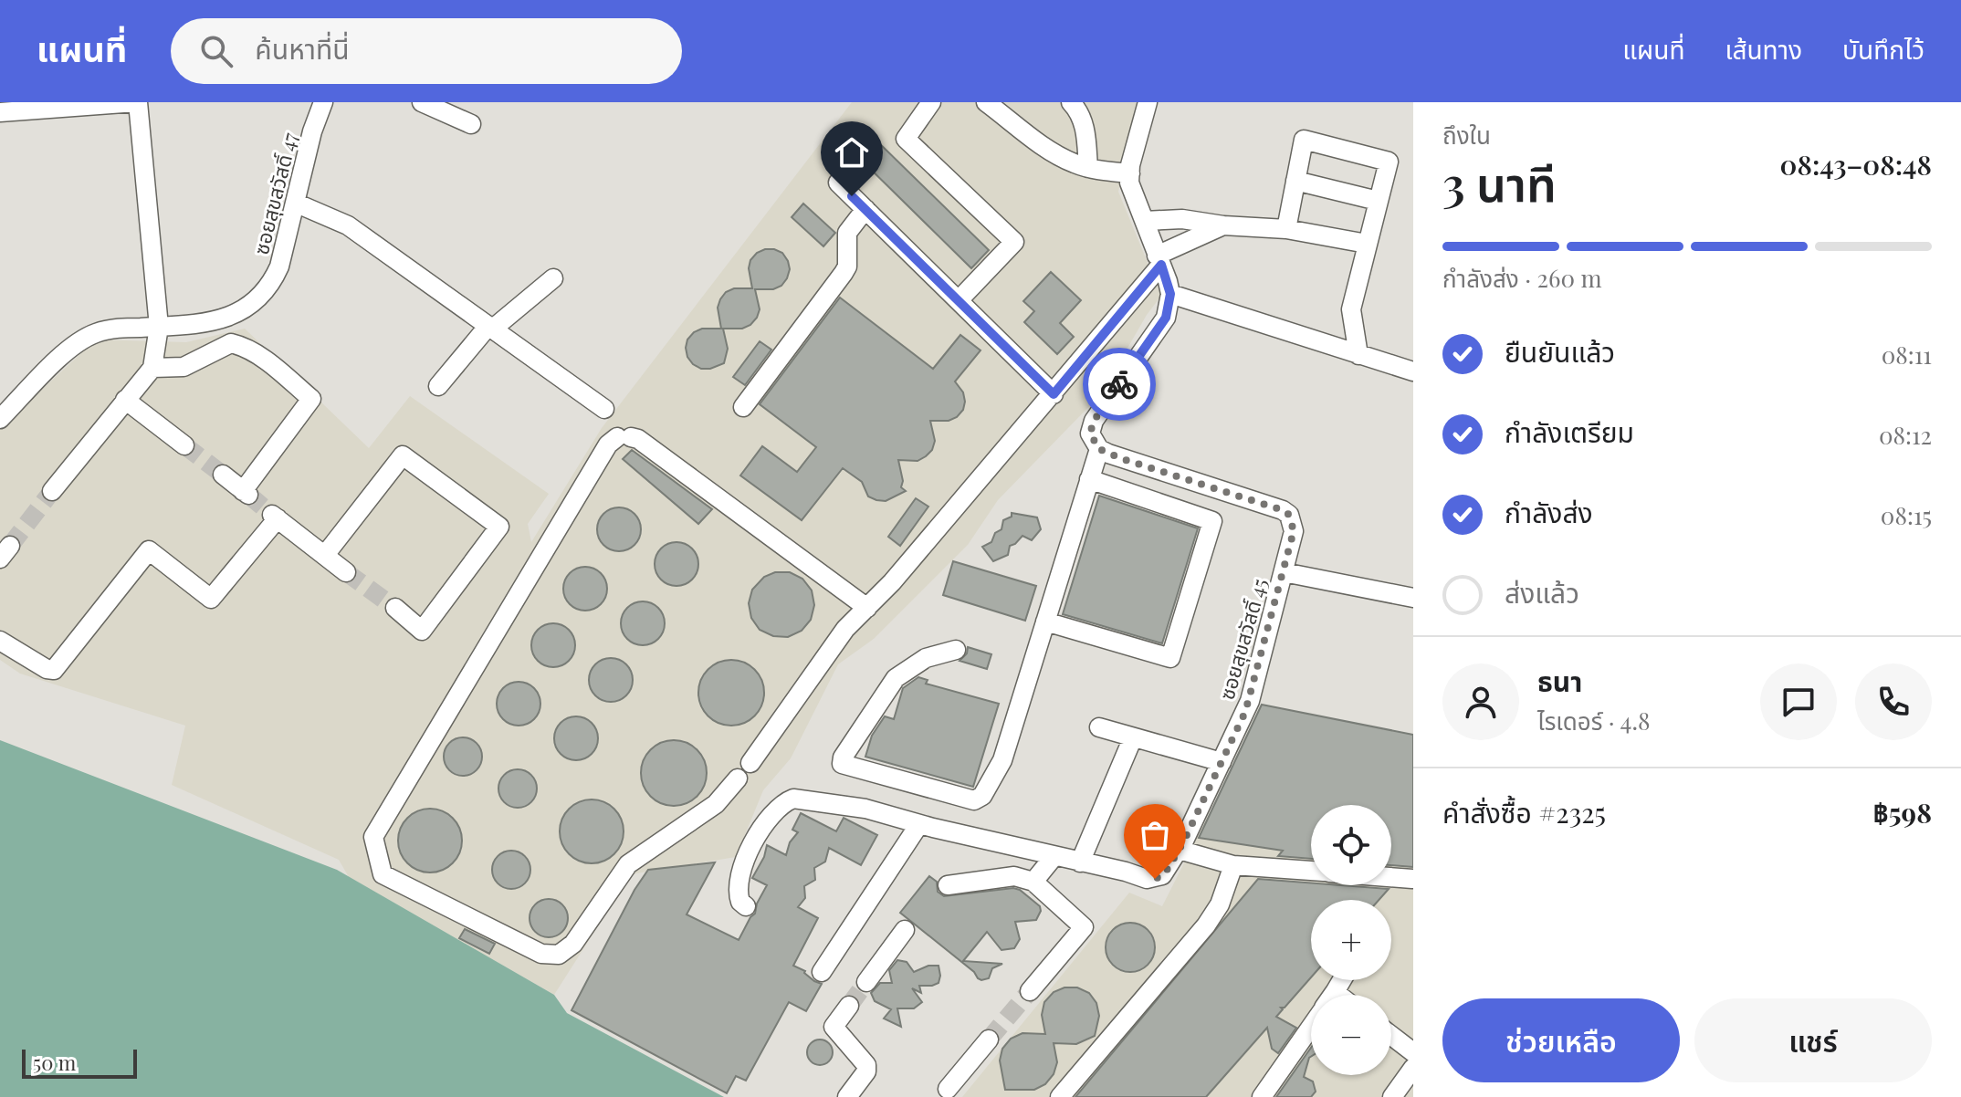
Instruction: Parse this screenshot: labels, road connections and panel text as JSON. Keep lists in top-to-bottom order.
{
  "streets": {
    "street": ["ซอยสุขสวัสดิ์ 47", "ซอยสุขสวัสดิ์ 45"]
  },
  "scale_bar": "50 m",
  "page": {
    "header": "แผนที่",
    "search": "ค้นหาที่นี่",
    "nav": ["แผนที่", "เส้นทาง", "บันทึกไว้"],
    "heading": ["3 นาที", "ถึงใน", "08:43–08:48"],
    "panel": [
      "ธนา",
      "ไรเดอร์ · 4.8",
      "คำสั่งซื้อ #2325",
      "฿598"
    ],
    "bar": "กำลังส่ง · 260 m",
    "list": [
      ["ยืนยันแล้ว", "08:11"],
      ["กำลังเตรียม", "08:12"],
      ["กำลังส่ง", "08:15"],
      "ส่งแล้ว"
    ],
    "map_buttons": ["+", "−"],
    "buttons": ["ช่วยเหลือ", "แชร์"],
    "scale": "50 m"
  }
}
